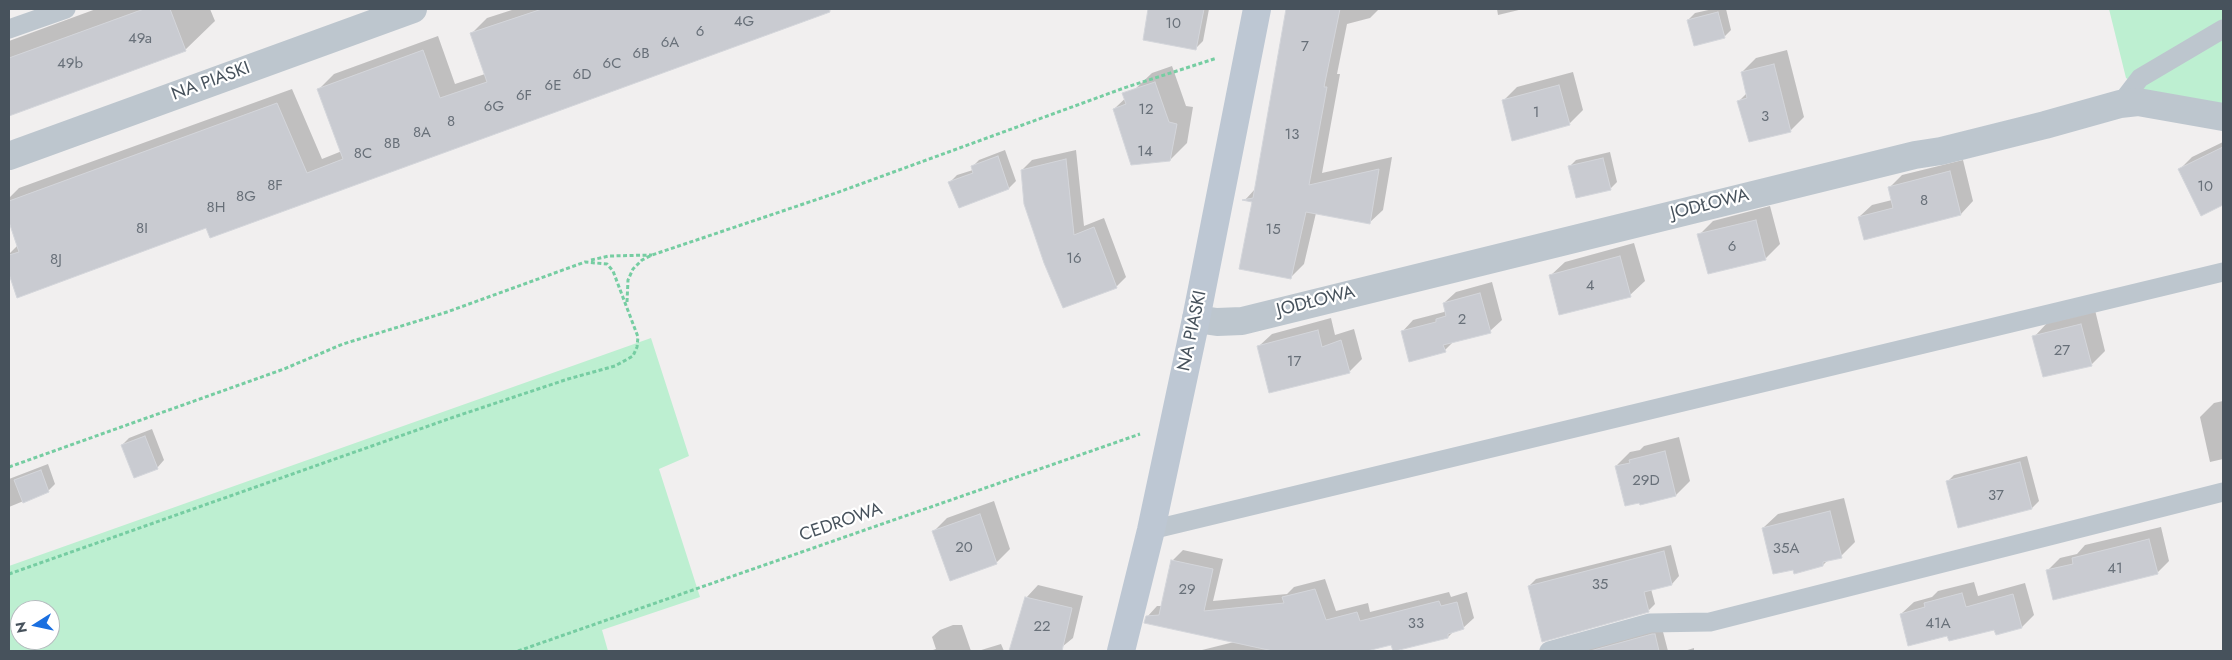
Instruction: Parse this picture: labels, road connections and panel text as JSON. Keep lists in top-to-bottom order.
{
  "streets": {
    "street": ["NA PIASKI", "JODŁOWA"],
    "path": ["CEDROWA"]
  },
  "crossings": [
    ["NA PIASKI", "JODŁOWA"],
    ["NA PIASKI", "CEDROWA"]
  ],
  "house_numbers": [
    "4G",
    "10",
    "6",
    "49a",
    "6A",
    "7",
    "6B",
    "49b",
    "6C",
    "6D",
    "6E",
    "6F",
    "6G",
    "12",
    "1",
    "3",
    "8",
    "8A",
    "13",
    "8B",
    "14",
    "8C",
    "8F",
    "10",
    "8G",
    "8",
    "8H",
    "8I",
    "15",
    "6",
    "16",
    "8J",
    "4",
    "2",
    "27",
    "17",
    "29D",
    "37",
    "20",
    "35A",
    "41",
    "35",
    "29",
    "33",
    "41A",
    "22"
  ],
  "north": "left"
}
